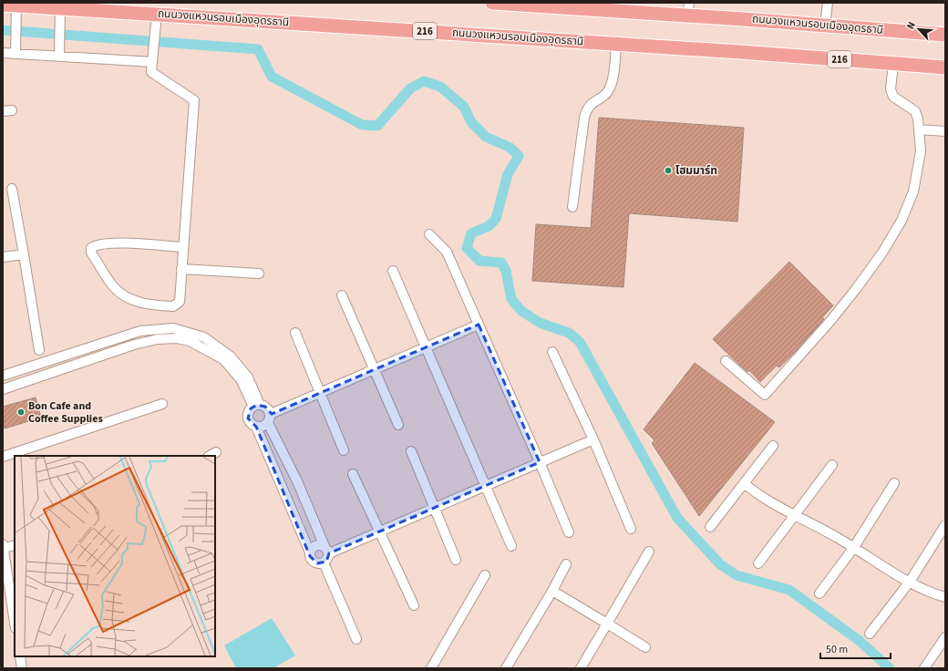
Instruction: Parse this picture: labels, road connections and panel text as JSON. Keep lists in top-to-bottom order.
{
  "streets": {
    "highway": ["ถนนวงแหวนรอบเมืองอุดรธานี", "216"]
  },
  "places": ["โฮมมาร์ท", "Bon Cafe and Coffee Supplies"],
  "scale_bar": "50 m",
  "north": "top left"
}
